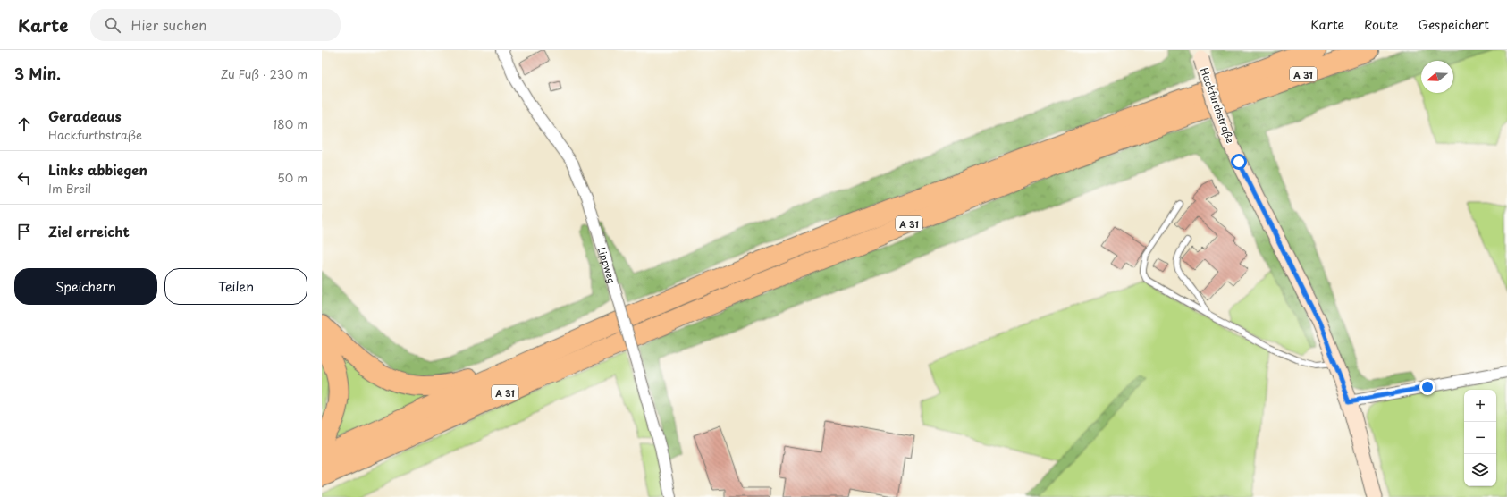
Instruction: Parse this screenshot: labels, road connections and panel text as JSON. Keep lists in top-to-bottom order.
{
  "streets": {
    "highway": ["A 31"],
    "street": ["Hackfurthstraße", "Lippweg"]
  },
  "north": "left",
  "page": {
    "header": "Karte",
    "search": "Hier suchen",
    "nav": ["Karte", "Route", "Gespeichert"],
    "heading": ["3 Min.", "Zu Fuß · 230 m"],
    "list": [
      ["Geradeaus", "Hackfurthstraße", "180 m"],
      ["Links abbiegen", "Im Breil", "50 m"],
      "Ziel erreicht"
    ],
    "buttons": ["Speichern", "Teilen"],
    "map_buttons": ["+", "−"]
  }
}
